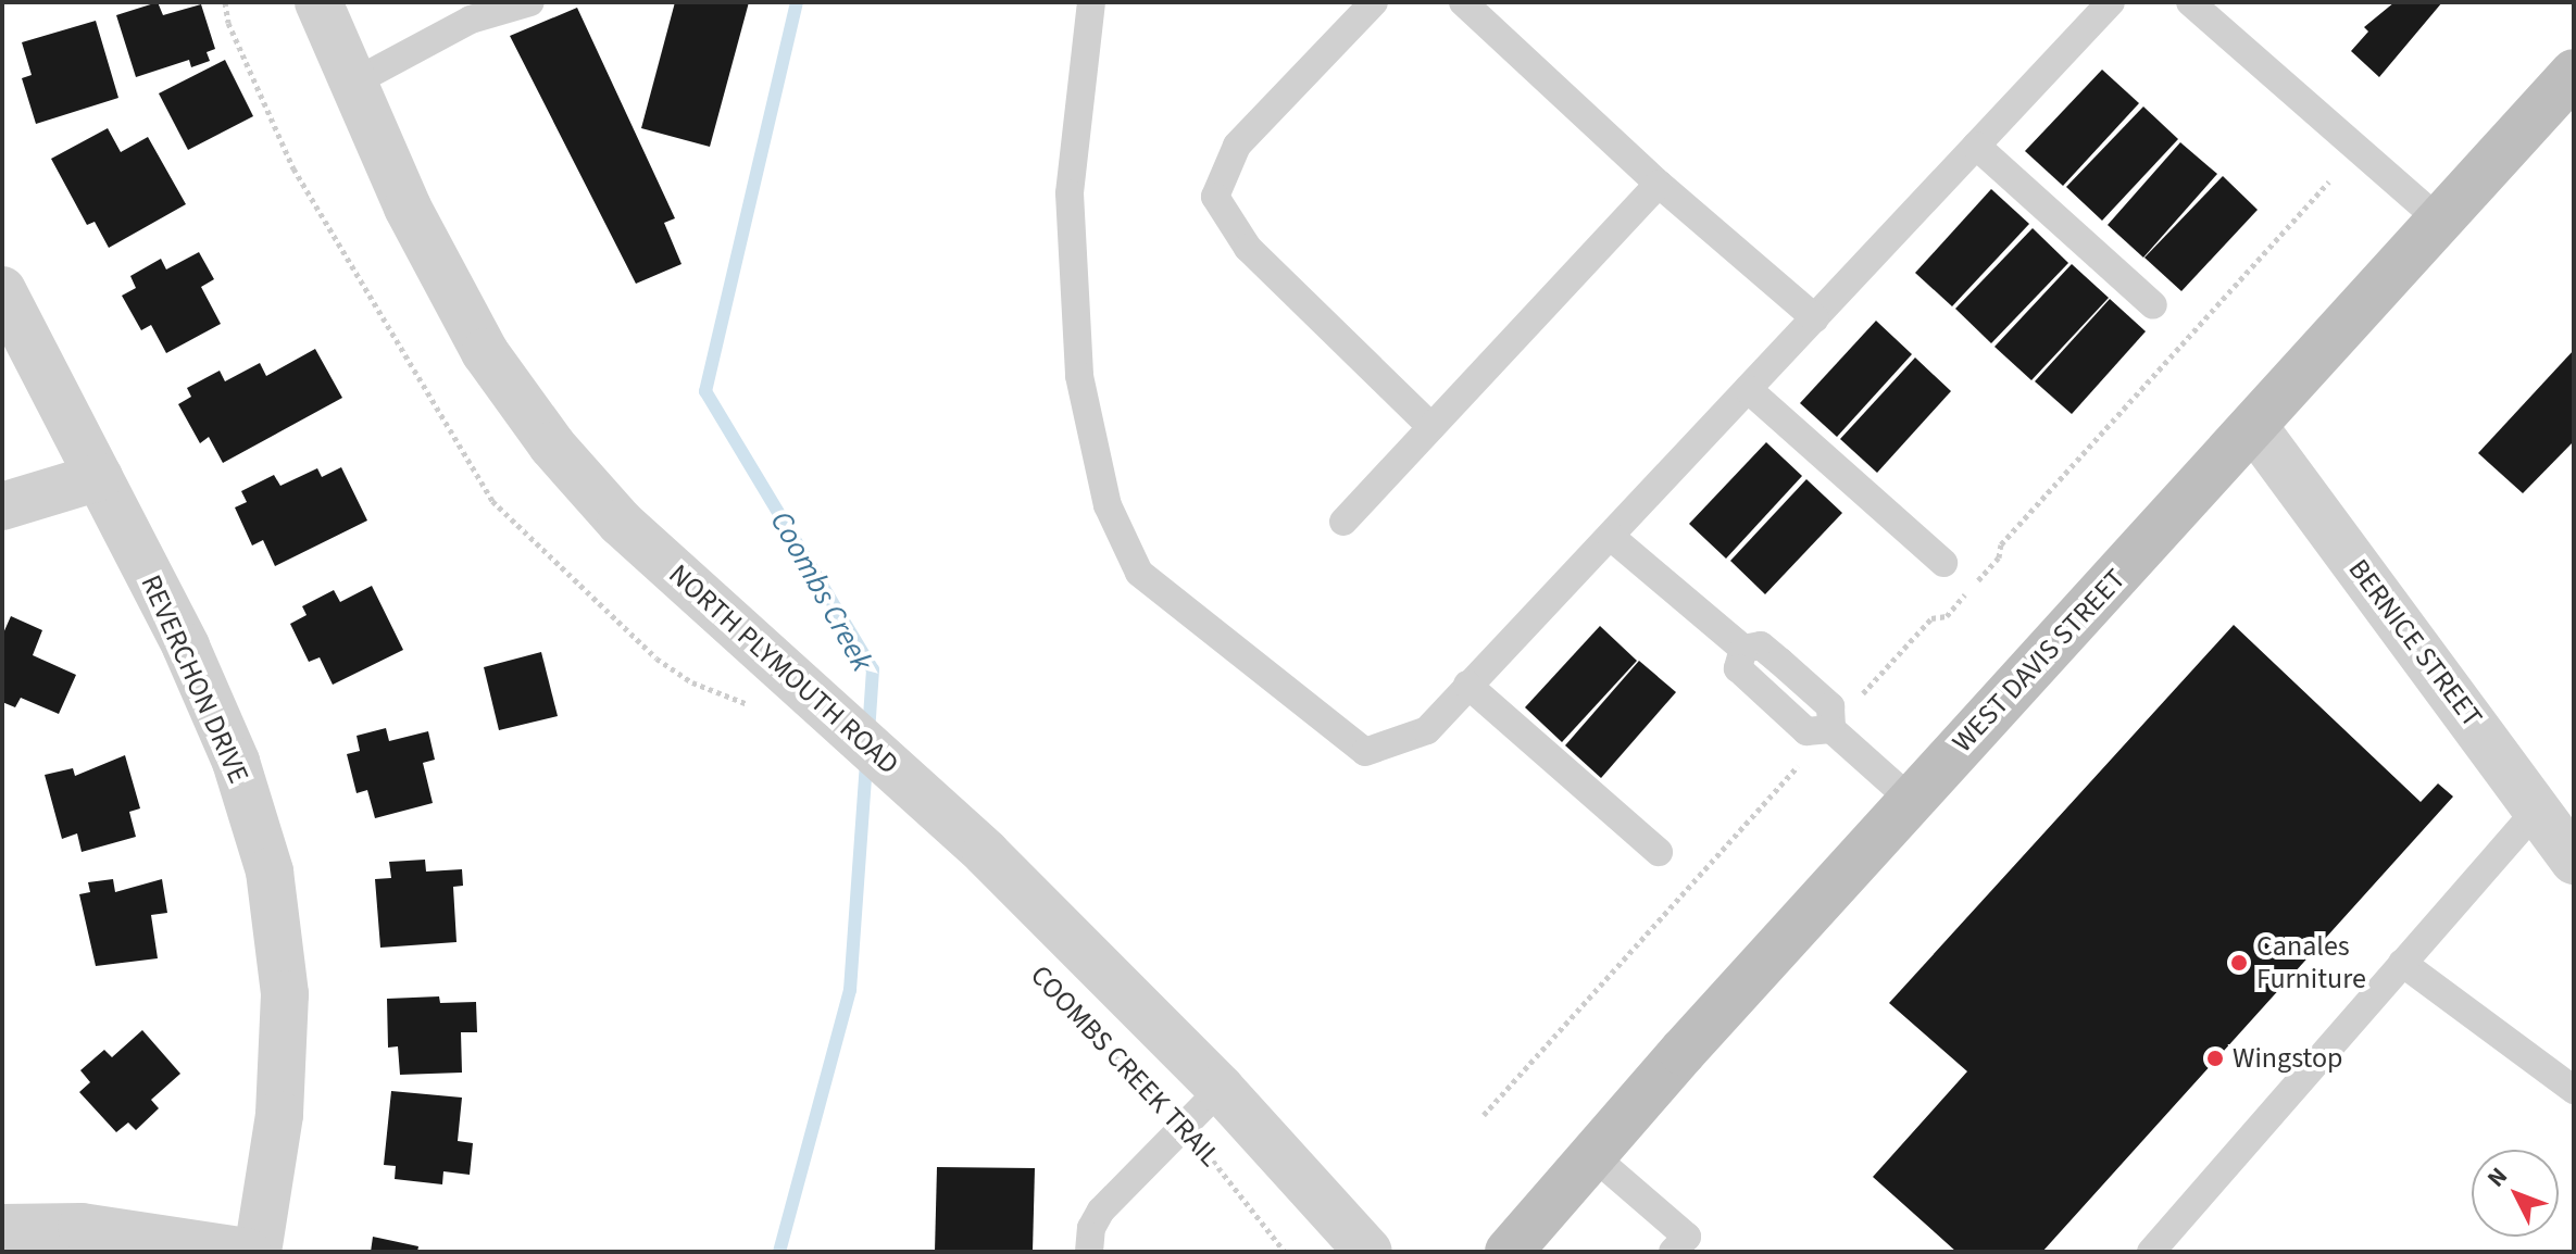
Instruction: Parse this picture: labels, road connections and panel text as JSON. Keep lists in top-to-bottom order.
{
  "streets": {
    "main road": ["WEST DAVIS STREET"],
    "street": ["BERNICE STREET", "NORTH PLYMOUTH ROAD", "REVERCHON DRIVE"],
    "path": ["COOMBS CREEK TRAIL"]
  },
  "crossings": [
    ["BERNICE STREET", "WEST DAVIS STREET"]
  ],
  "water": ["Coombs Creek"],
  "places": ["Canales Furniture", "Wingstop"],
  "north": "top left"
}
